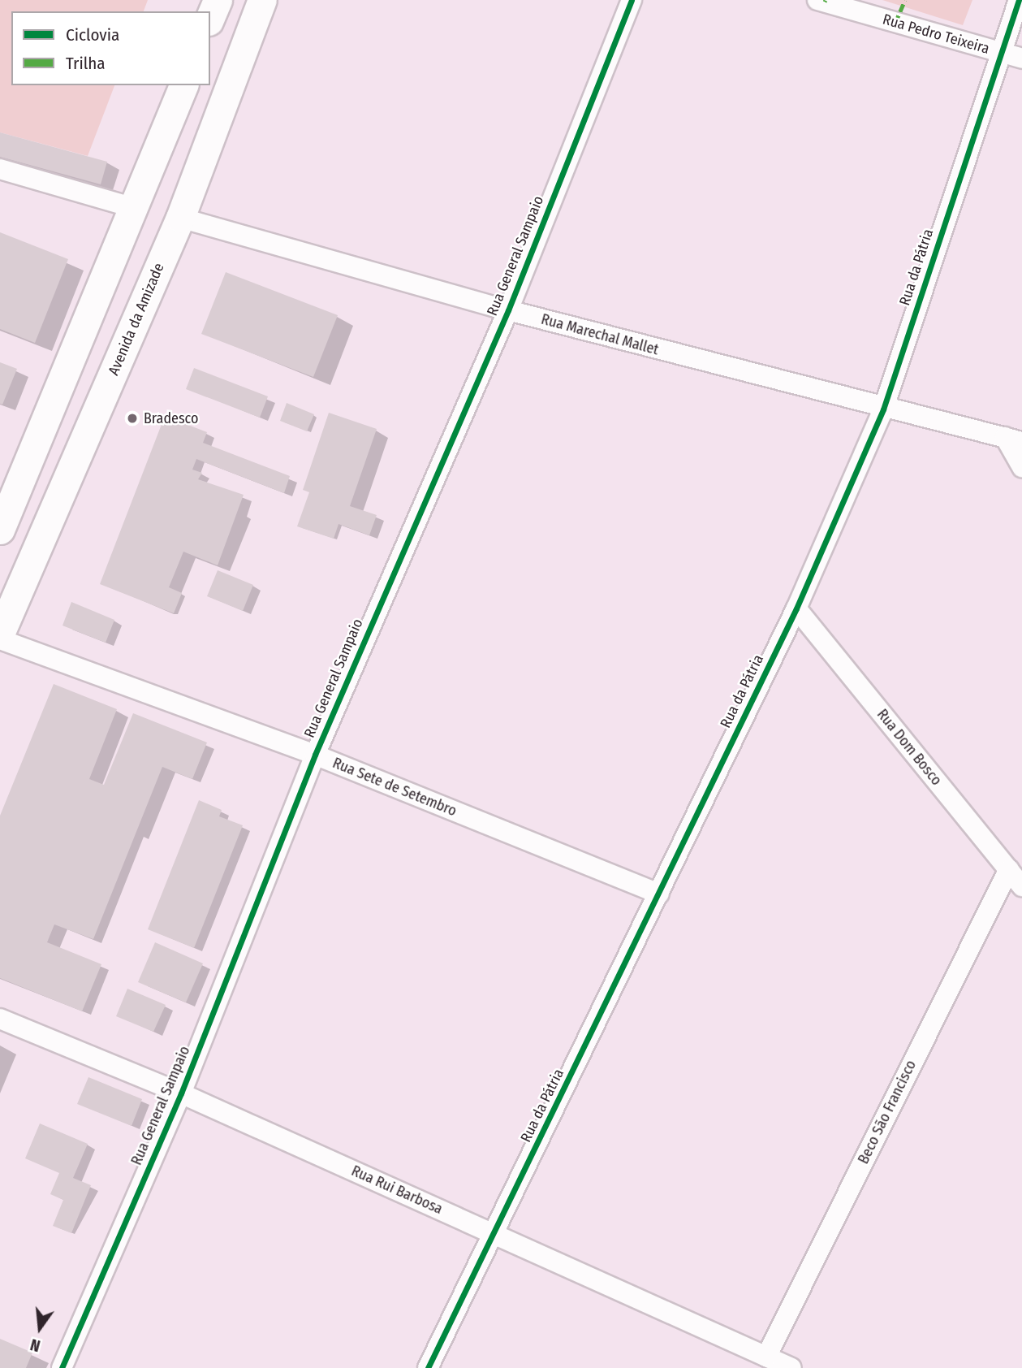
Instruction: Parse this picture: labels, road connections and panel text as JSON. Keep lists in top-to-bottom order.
{
  "streets": {
    "main road": ["Avenida da Amizade"],
    "street": [
      "Rua Pedro Teixeira",
      "Rua General Sampaio",
      "Rua da Pátria",
      "Rua Marechal Mallet",
      "Rua Dom Bosco",
      "Rua Sete de Setembro",
      "Beco São Francisco",
      "Rua Rui Barbosa"
    ]
  },
  "crossings": [
    ["Rua Pedro Teixeira", "Rua da Pátria"],
    ["Rua General Sampaio", "Rua Marechal Mallet"],
    ["Rua General Sampaio", "Rua Sete de Setembro"],
    ["Rua General Sampaio", "Rua Rui Barbosa"],
    ["Rua da Pátria", "Rua Marechal Mallet"],
    ["Rua da Pátria", "Rua Dom Bosco"],
    ["Rua da Pátria", "Rua Sete de Setembro"],
    ["Rua da Pátria", "Rua Rui Barbosa"],
    ["Avenida da Amizade", "Rua Marechal Mallet"],
    ["Rua Dom Bosco", "Beco São Francisco"],
    ["Beco São Francisco", "Rua Rui Barbosa"]
  ],
  "places": ["Bradesco"],
  "legend": ["Ciclovia", "Trilha"],
  "north": "bottom"
}
